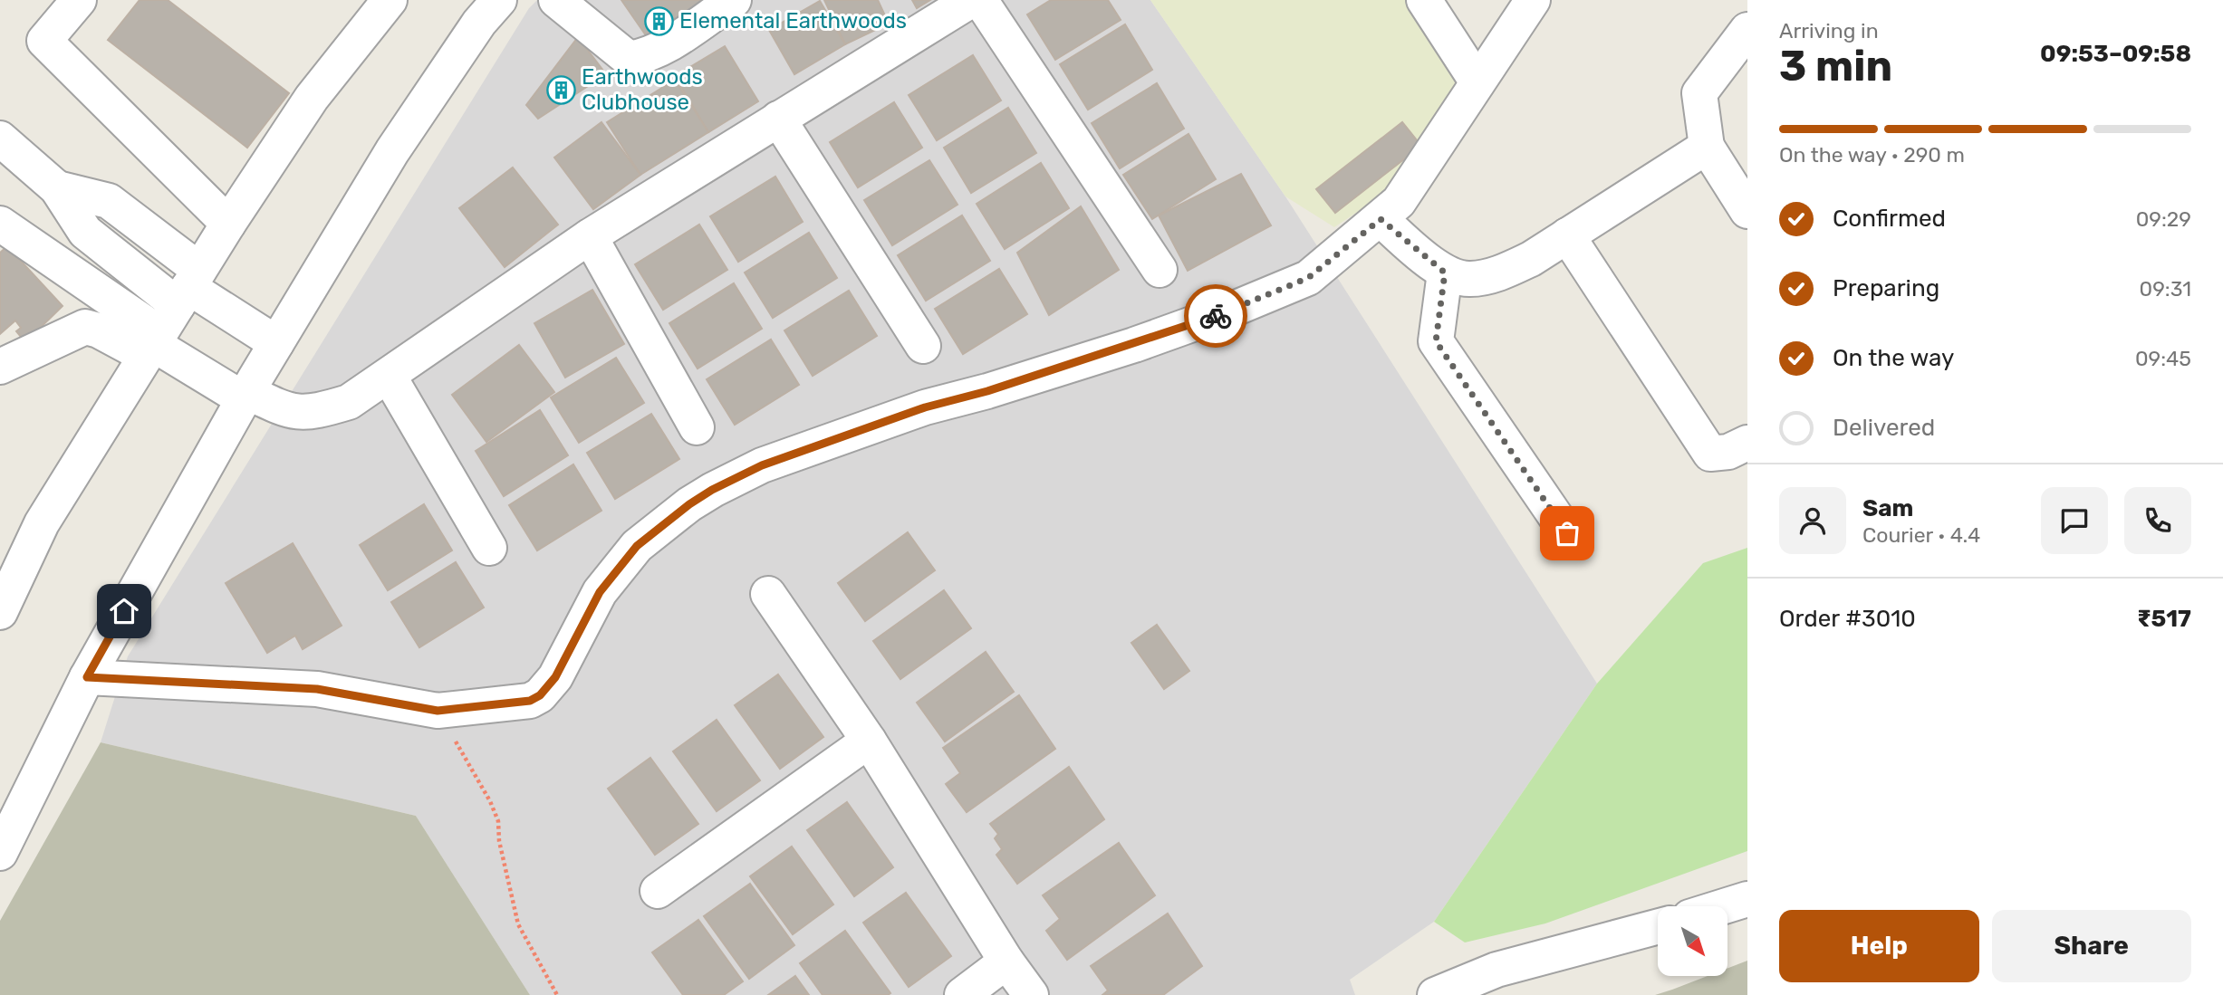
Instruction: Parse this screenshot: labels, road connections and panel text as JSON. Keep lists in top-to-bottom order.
{
  "places": {
    "building": ["Elemental Earthwoods", "Earthwoods Clubhouse"]
  },
  "north": "bottom right",
  "page": {
    "heading": ["3 min", "Arriving in", "09:53–09:58"],
    "panel": [
      "Sam",
      "Courier · 4.4",
      "Order #3010",
      "₹517"
    ],
    "bar": "On the way · 290 m",
    "list": [
      ["Confirmed", "09:29"],
      ["Preparing", "09:31"],
      ["On the way", "09:45"],
      "Delivered"
    ],
    "buttons": ["Help", "Share"]
  }
}
